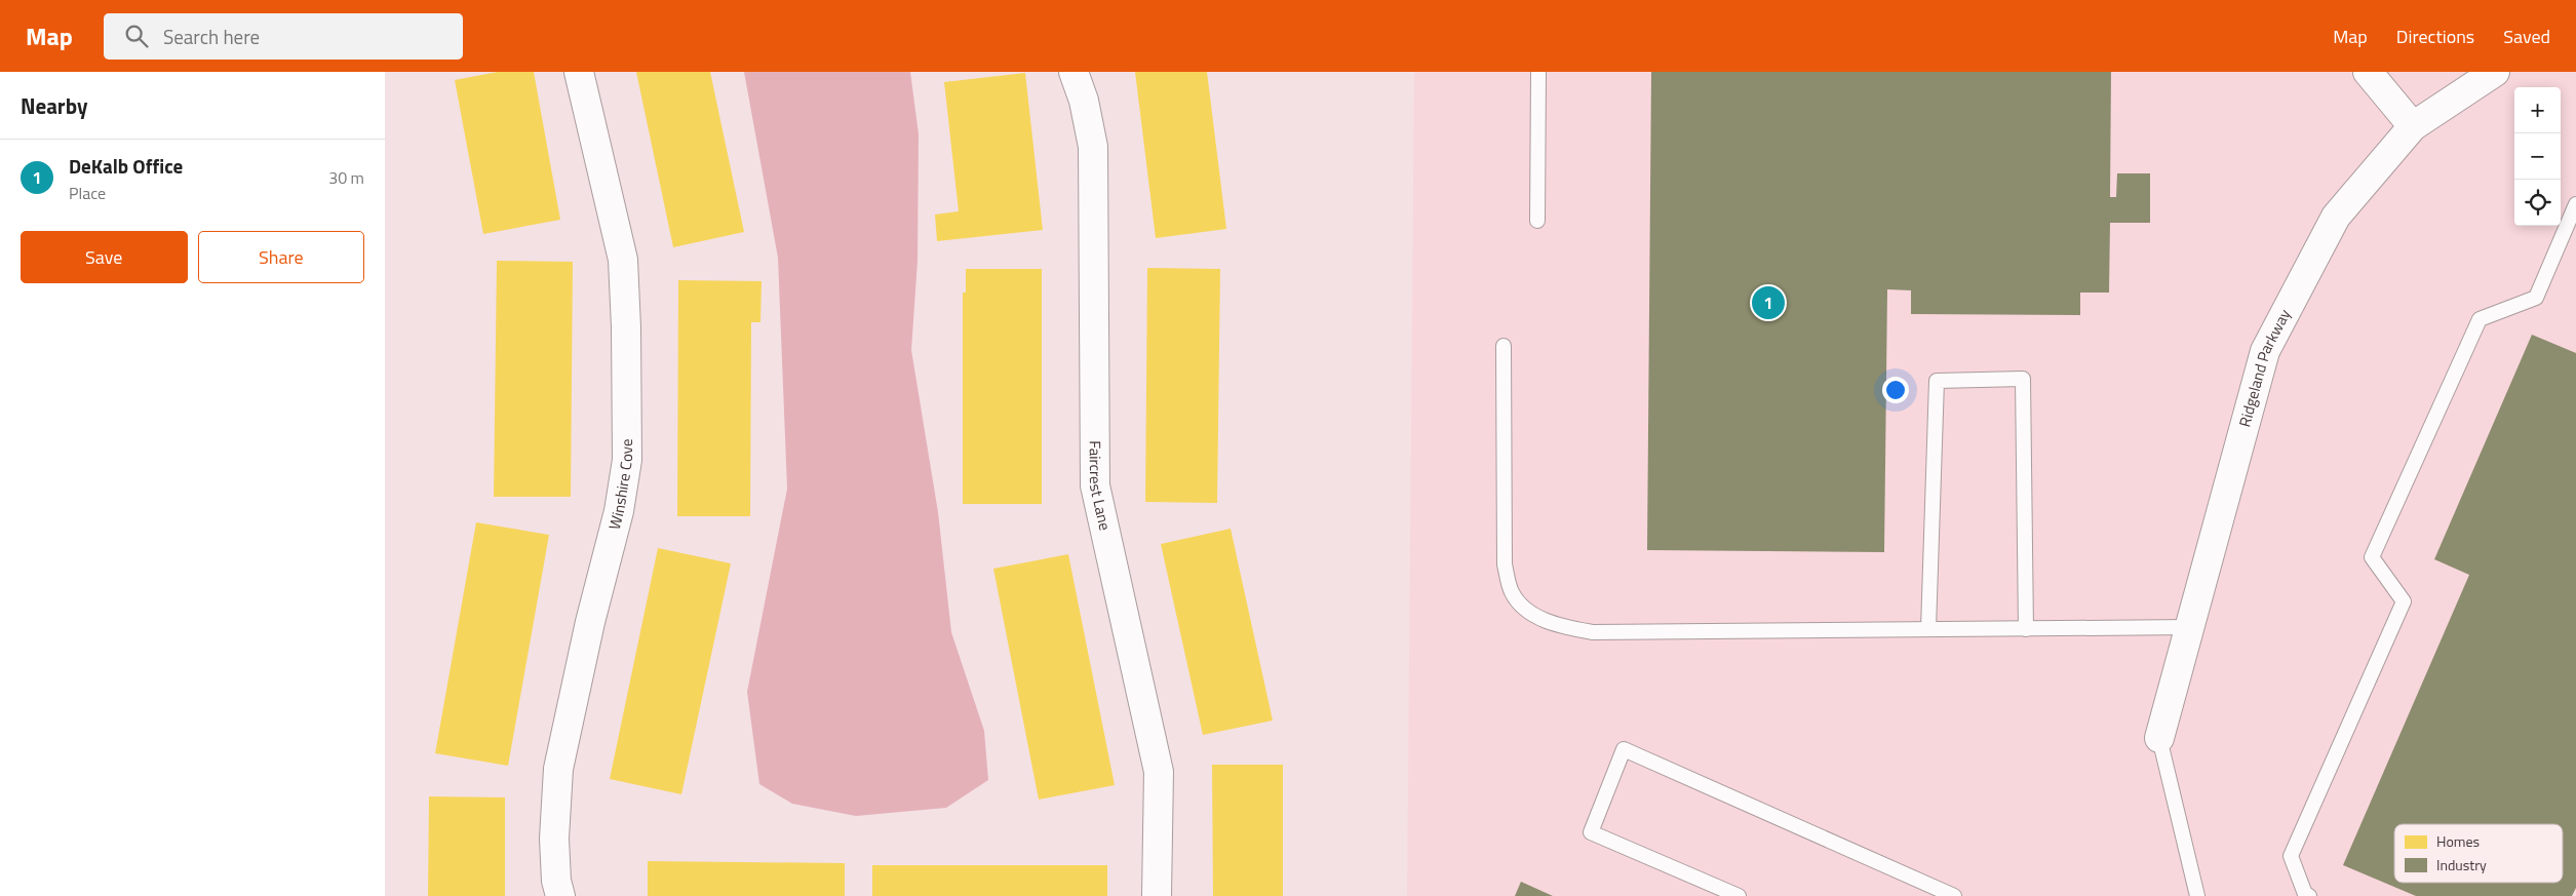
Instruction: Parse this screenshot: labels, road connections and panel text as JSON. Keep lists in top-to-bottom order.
{
  "streets": {
    "street": ["Ridgeland Parkway", "Winshire Cove", "Faircrest Lane"]
  },
  "legend": ["Homes", "Industry"],
  "page": {
    "header": "Map",
    "search": "Search here",
    "nav": ["Map", "Directions", "Saved"],
    "heading": "Nearby",
    "map_buttons": ["+", "−"],
    "list": [
      {
        "mark": "1",
        "name": "DeKalb Office",
        "note": "Place",
        "value": "30 m"
      }
    ],
    "buttons": ["Save", "Share"],
    "pins": "1"
  }
}
